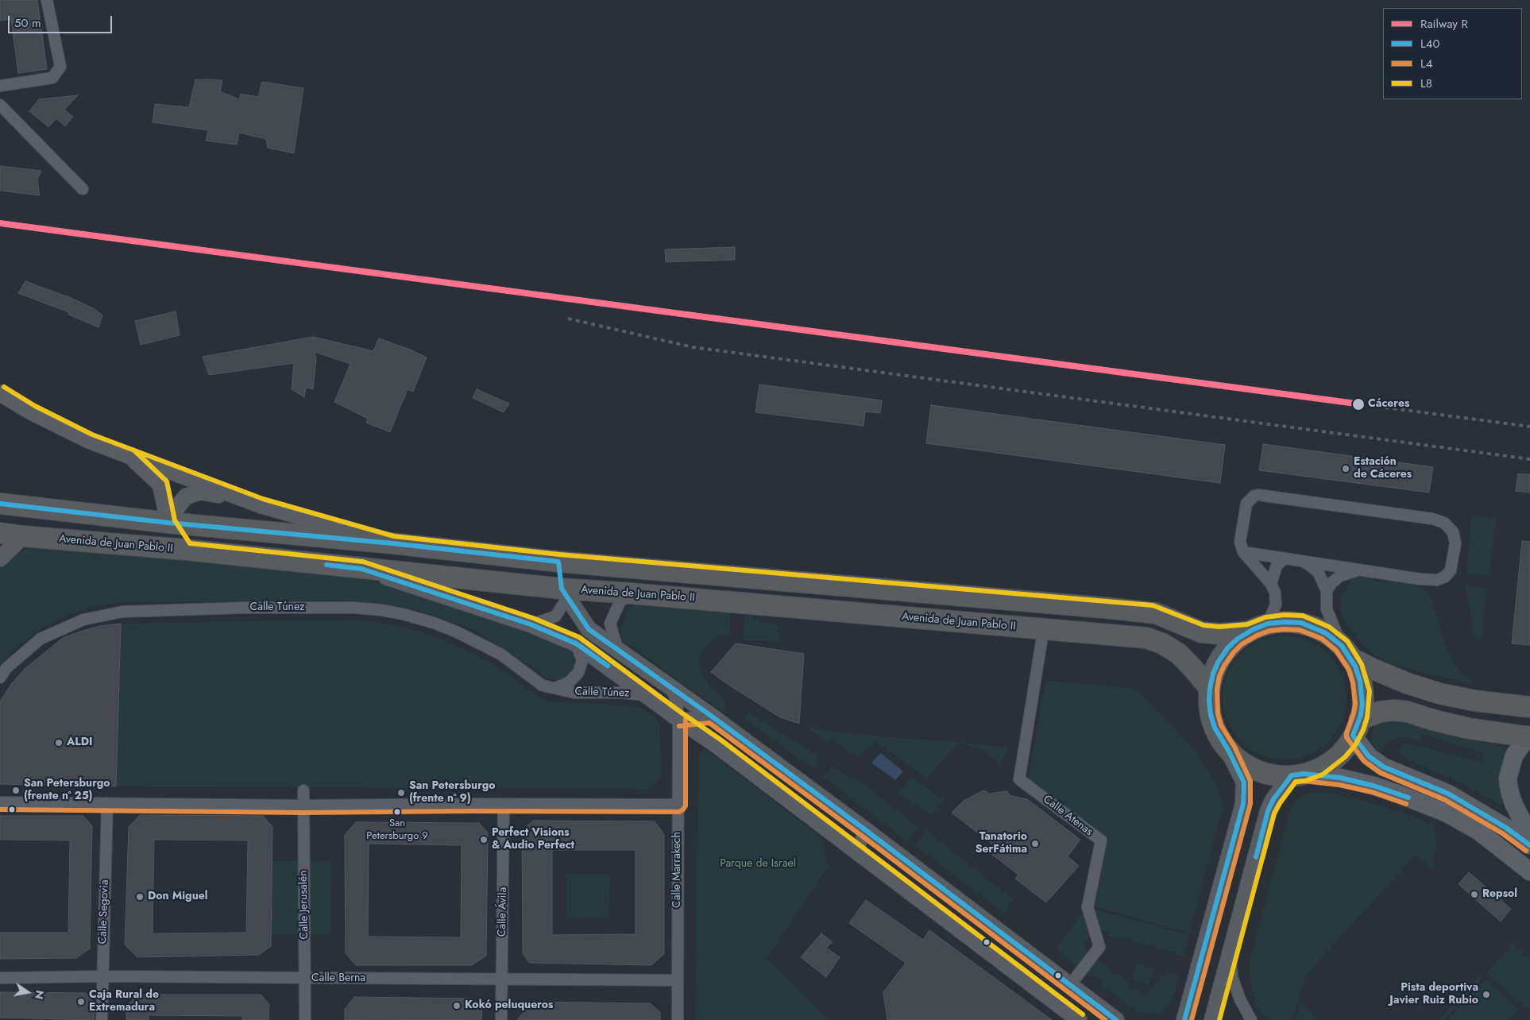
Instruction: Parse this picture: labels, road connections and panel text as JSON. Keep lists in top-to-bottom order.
{
  "streets": {
    "highway": ["Avenida de Juan Pablo II"],
    "main road": ["Calle Túnez"],
    "street": [
      "Calle Atenas",
      "Calle Marrakech",
      "Calle Jerusalén",
      "Calle Segovia",
      "Calle Ávila",
      "Calle Berna"
    ]
  },
  "crossings": [
    ["Avenida de Juan Pablo II", "Calle Túnez"],
    ["Calle Túnez", "Calle Marrakech"],
    ["Calle Marrakech", "Calle Berna"],
    ["Calle Jerusalén", "Calle Berna"],
    ["Calle Segovia", "Calle Berna"],
    ["Calle Ávila", "Calle Berna"]
  ],
  "parks": ["Parque de Israel"],
  "places": [
    "Cáceres",
    "Estación de Cáceres",
    "ALDI",
    "San Petersburgo (frente nº 25)",
    "San Petersburgo (frente nº 9)",
    "San Petersburgo 9",
    "Perfect Visions & Audio Perfect",
    "Tanatorio SerFátima",
    "Repsol",
    "Don Miguel",
    "Pista deportiva Javier Ruiz Rubio",
    "Caja Rural de Extremadura",
    "Kokó peluqueros"
  ],
  "lines": [
    "rail line R",
    "transit line L8",
    "transit line L40",
    "transit line L4"
  ],
  "legend": [
    "Railway R",
    "L40",
    "L4",
    "L8"
  ],
  "scale_bar": "50 m",
  "north": "right"
}
